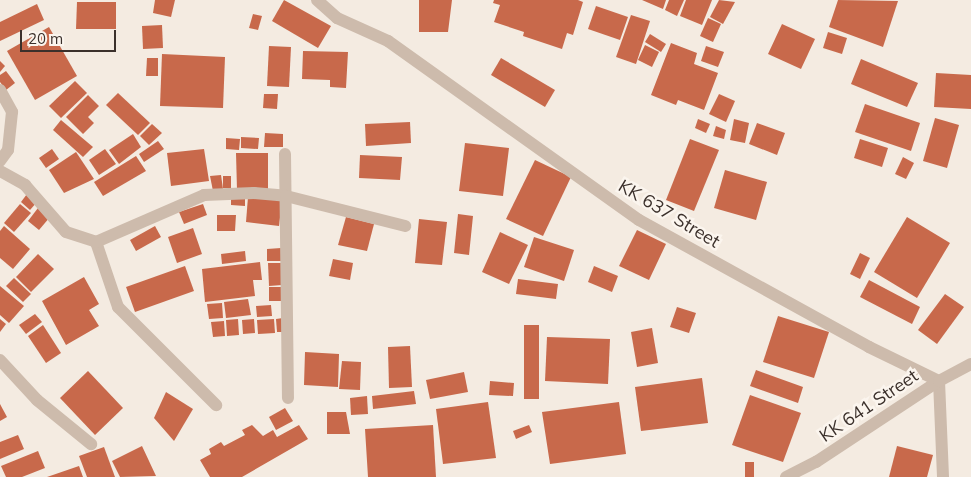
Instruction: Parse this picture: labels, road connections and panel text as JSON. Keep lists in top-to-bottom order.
{
  "streets": {
    "street": ["KK 637 Street", "KK 641 Street"]
  },
  "crossings": [
    ["KK 637 Street", "KK 641 Street"]
  ],
  "scale_bar": "20 m"
}
